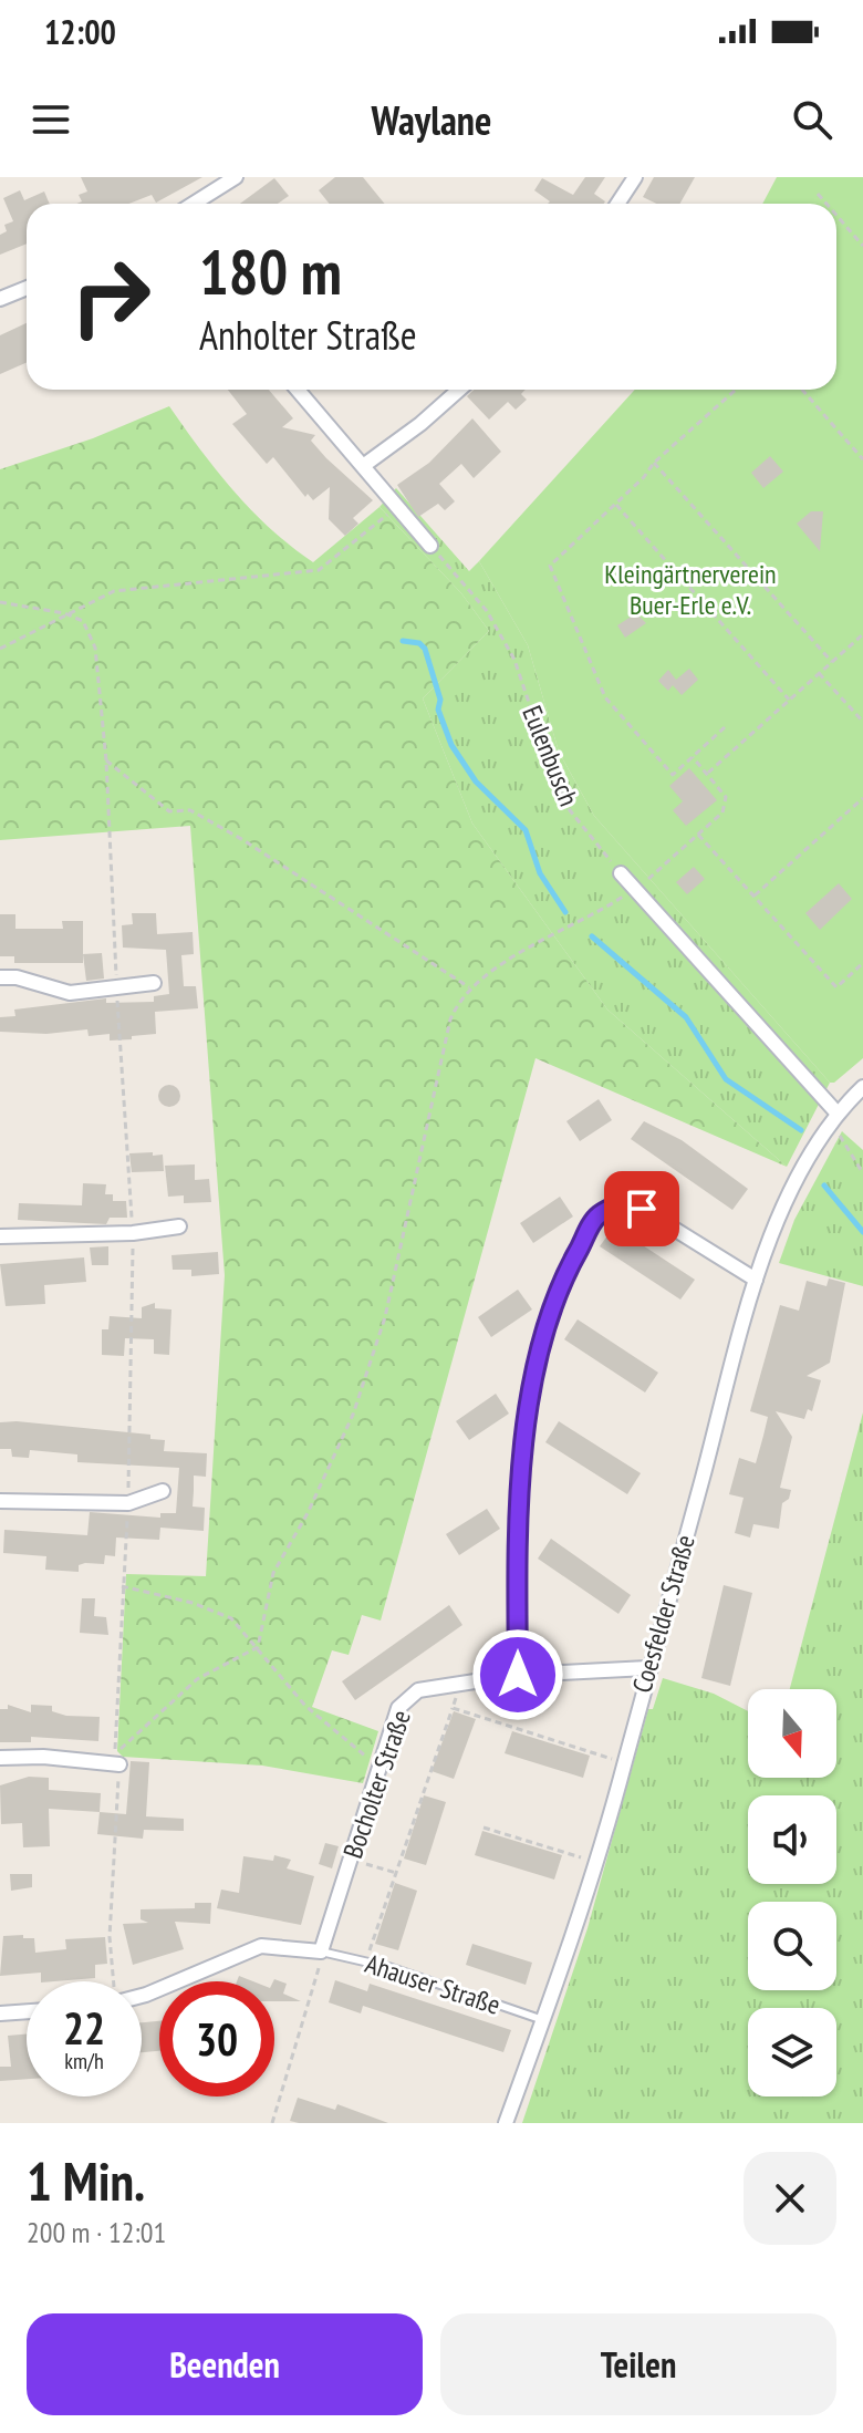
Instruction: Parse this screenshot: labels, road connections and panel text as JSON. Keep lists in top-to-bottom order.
{
  "streets": {
    "street": ["Coesfelder Straße", "Bocholter Straße"],
    "lane": ["Ahauser Straße"],
    "path": ["Eulenbusch"]
  },
  "crossings": [
    ["Coesfelder Straße", "Bocholter Straße"],
    ["Coesfelder Straße", "Ahauser Straße"],
    ["Bocholter Straße", "Ahauser Straße"]
  ],
  "parks": ["Kleingärtnerverein Buer-Erle e.V."],
  "north": "bottom",
  "page": {
    "status": "12:00",
    "header": "Waylane",
    "turn": ["180 m", "Anholter Straße"],
    "speed": "22 km/h",
    "limit": "30",
    "heading": ["1 Min.", "200 m · 12:01"],
    "buttons": ["Beenden", "Teilen"]
  }
}
